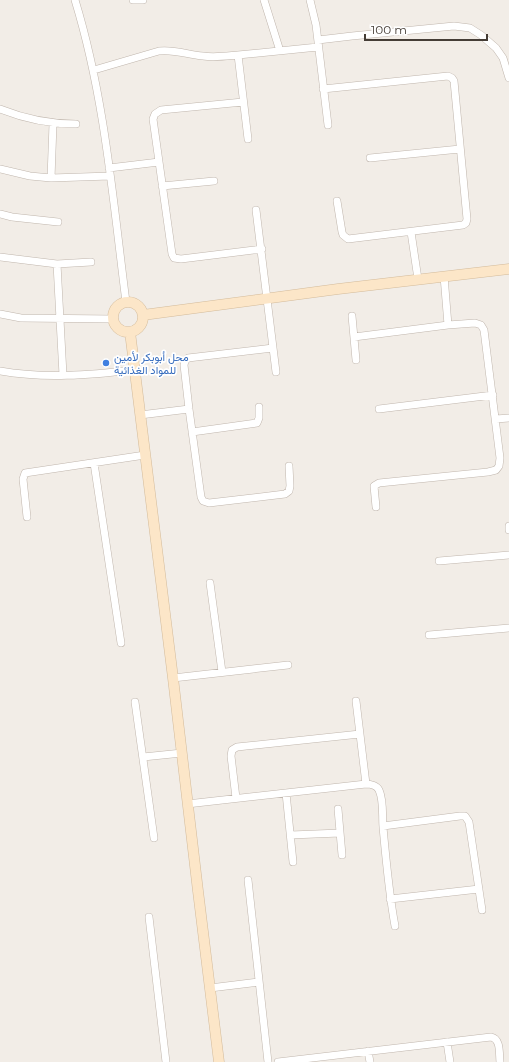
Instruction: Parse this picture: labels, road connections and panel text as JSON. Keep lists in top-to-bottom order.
{
  "places": ["محل أبوبكر لأمين للمواد الغذائية"],
  "scale_bar": "100 m"
}
